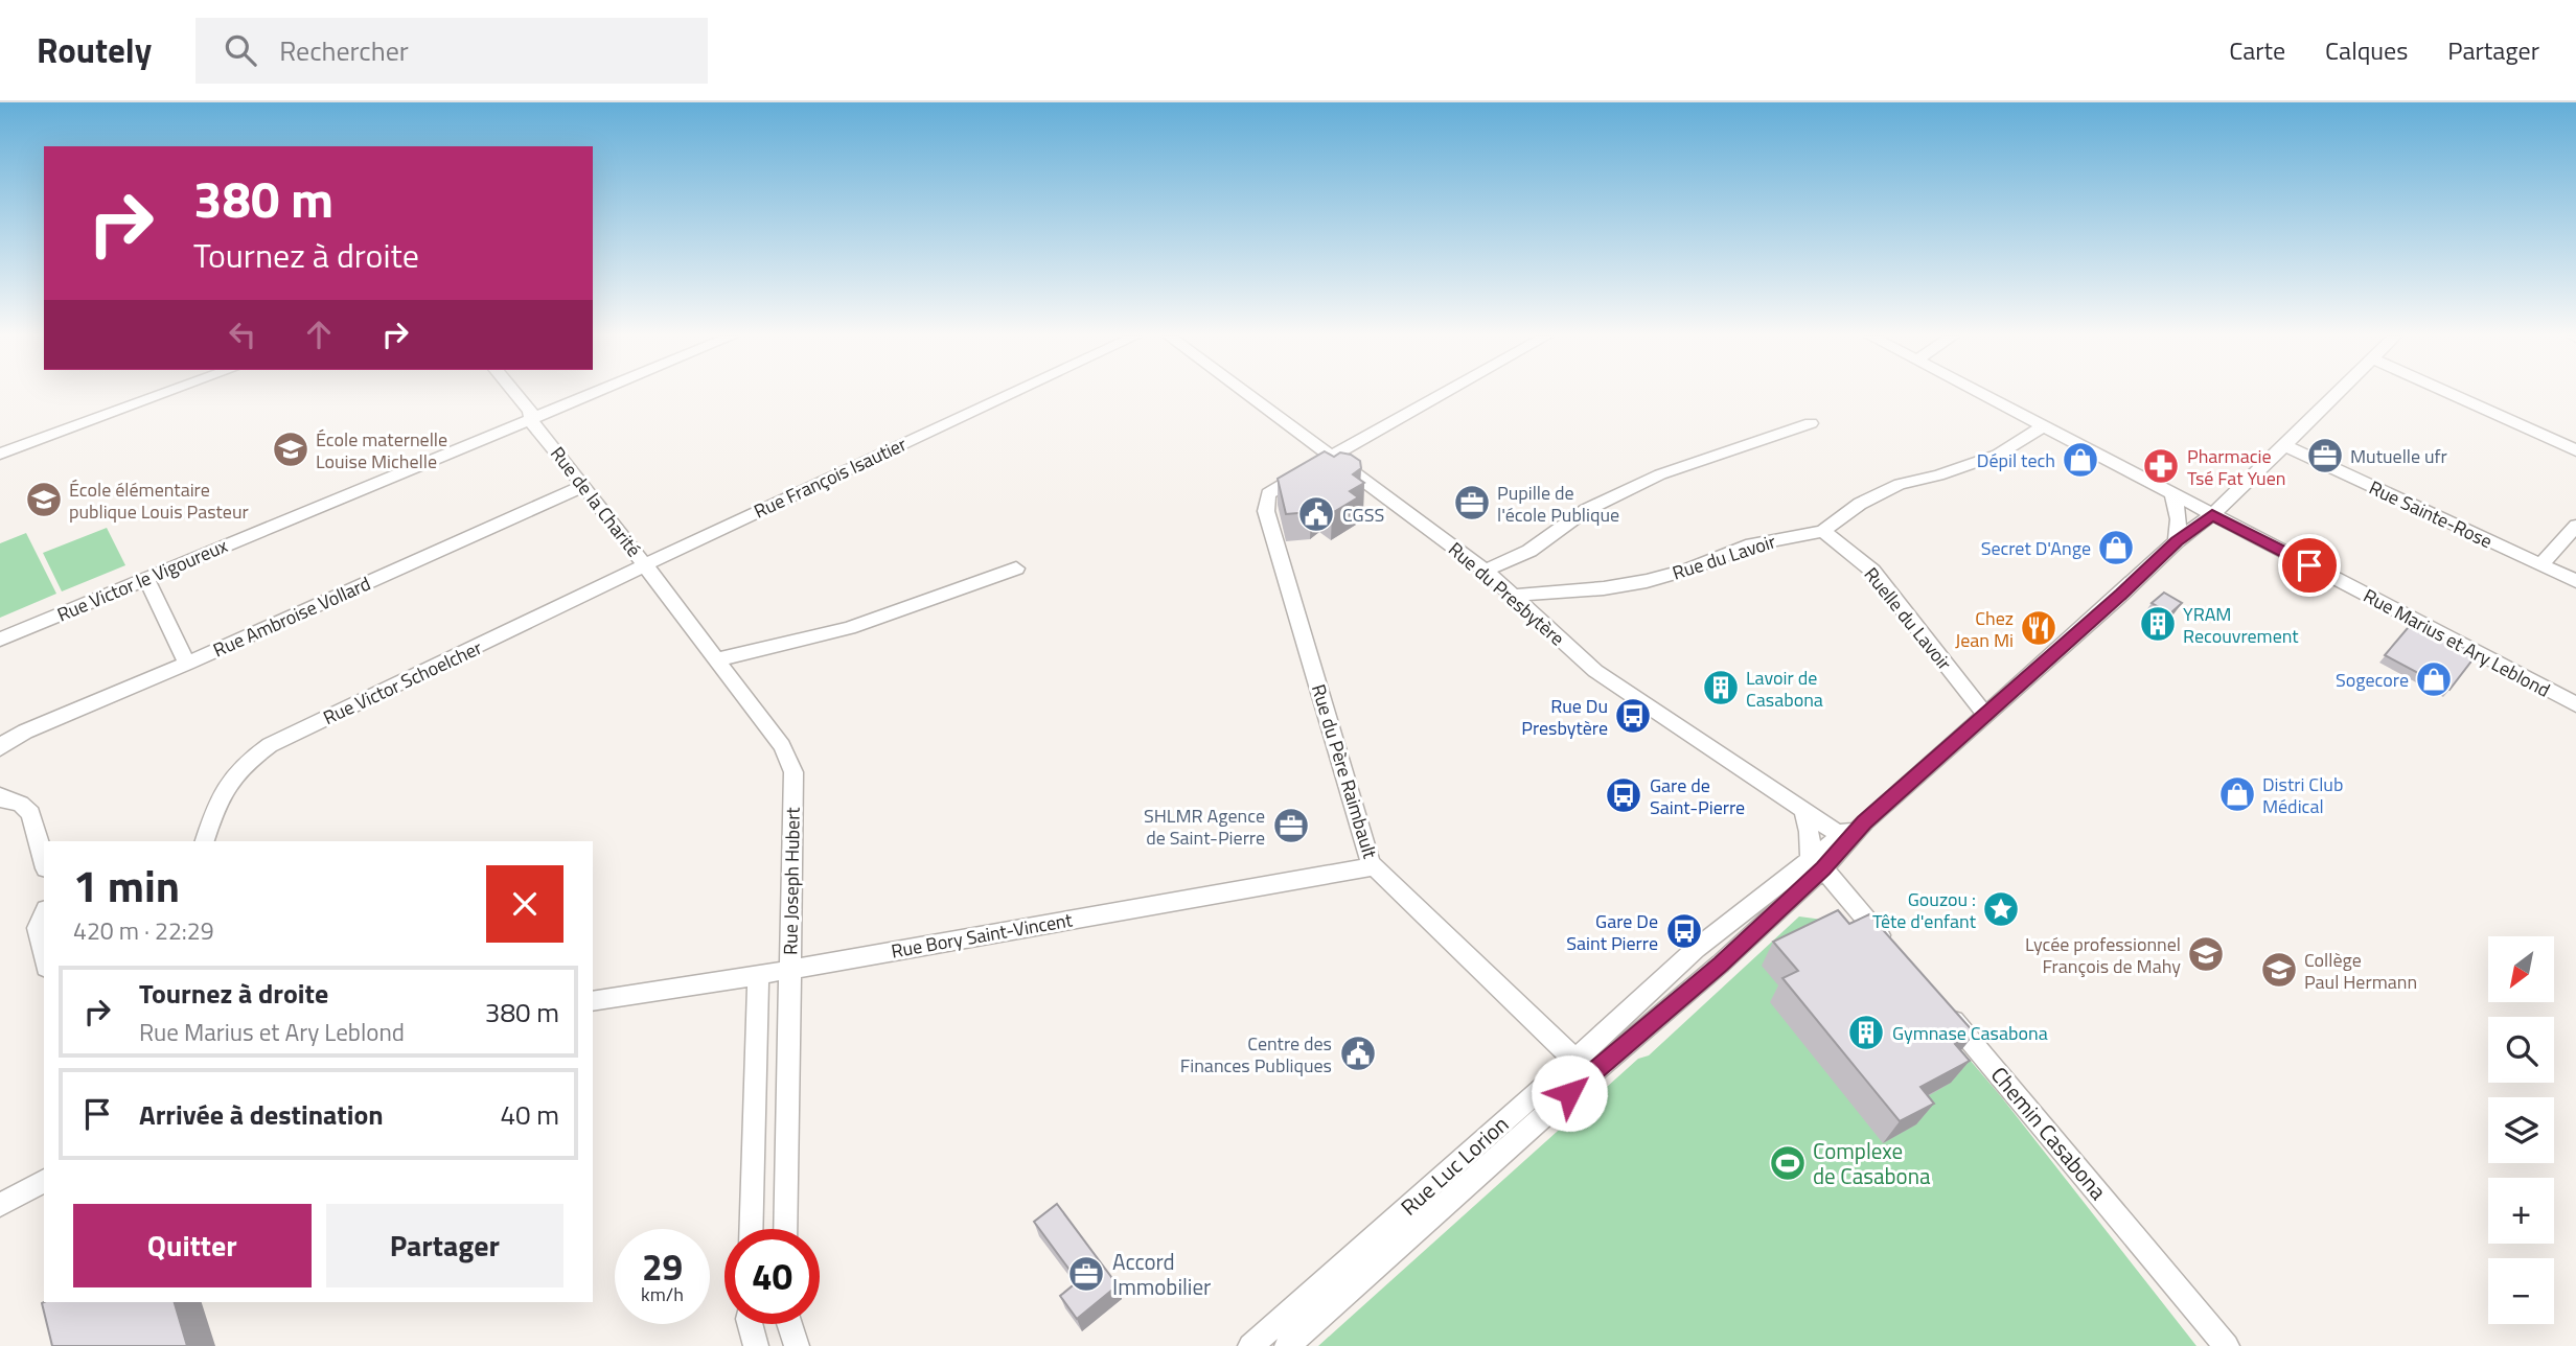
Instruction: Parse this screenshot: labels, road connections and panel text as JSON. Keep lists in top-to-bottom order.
{
  "streets": {
    "street": [
      "Rue François Isautier",
      "Rue de la Charité",
      "Rue Sainte-Rose",
      "Rue du Lavoir",
      "Rue Victor le Vigoureux",
      "Rue du Presbytère",
      "Rue Ambroise Vollard",
      "Ruelle du Lavoir",
      "Rue Marius et Ary Leblond",
      "Rue Victor Schoelcher",
      "Rue du Père Raimbault",
      "Rue Joseph Hubert",
      "Rue Bory Saint-Vincent",
      "Chemin Casabona",
      "Rue Luc Lorion"
    ]
  },
  "crossings": [
    ["Rue François Isautier", "Rue de la Charité"],
    ["Rue François Isautier", "Rue Victor Schoelcher"],
    ["Rue François Isautier", "Rue Joseph Hubert"],
    ["Rue de la Charité", "Rue Victor le Vigoureux"],
    ["Rue de la Charité", "Rue Ambroise Vollard"],
    ["Rue de la Charité", "Rue Victor Schoelcher"],
    ["Rue de la Charité", "Rue Joseph Hubert"],
    ["Rue Sainte-Rose", "Rue Luc Lorion"],
    ["Rue du Lavoir", "Rue du Presbytère"],
    ["Rue du Lavoir", "Ruelle du Lavoir"],
    ["Rue du Lavoir", "Rue Marius et Ary Leblond"],
    ["Rue du Presbytère", "Rue du Père Raimbault"],
    ["Rue du Presbytère", "Rue Luc Lorion"],
    ["Ruelle du Lavoir", "Rue Luc Lorion"],
    ["Rue Marius et Ary Leblond", "Rue Luc Lorion"],
    ["Rue Victor Schoelcher", "Rue Joseph Hubert"],
    ["Rue du Père Raimbault", "Rue Bory Saint-Vincent"],
    ["Rue du Père Raimbault", "Rue Luc Lorion"],
    ["Rue Joseph Hubert", "Rue Bory Saint-Vincent"]
  ],
  "places": {
    "school or university": [
      "École maternelle Louise Michelle",
      "École élémentaire publique Louis Pasteur",
      "Lycée professionnel François de Mahy",
      "Collège Paul Hermann"
    ],
    "office": [
      "Mutuelle ufr",
      "Pupille de l'école Publique",
      "SHLMR Agence de Saint-Pierre",
      "Accord Immobilier"
    ],
    "shop": [
      "Dépil tech",
      "Secret D'Ange",
      "Sogecore",
      "Distri Club Médical"
    ],
    "pharmacy": ["Pharmacie Tsé Fat Yuen"],
    "public building": ["CGSS", "Centre des Finances Publiques"],
    "building": ["YRAM Recouvrement", "Lavoir de Casabona", "Gymnase Casabona"],
    "restaurant": ["Chez Jean Mi"],
    "bus stop": ["Rue Du Presbytère", "Gare de Saint-Pierre", "Gare De Saint Pierre"],
    "place": ["Gouzou : Tête d'enfant"],
    "sports": ["Complexe de Casabona"]
  },
  "north": "bottom left",
  "page": {
    "header": "Routely",
    "search": "Rechercher",
    "nav": ["Carte", "Calques", "Partager"],
    "turn": ["380 m", "Tournez à droite"],
    "heading": ["1 min", "420 m · 22:29"],
    "map_buttons": ["+", "−"],
    "list": [
      {
        "name": "Tournez à droite",
        "note": "Rue Marius et Ary Leblond",
        "value": "380 m"
      },
      {
        "name": "Arrivée à destination",
        "value": "40 m"
      }
    ],
    "buttons": ["Quitter", "Partager"],
    "speed": "29 km/h",
    "limit": "40"
  }
}
